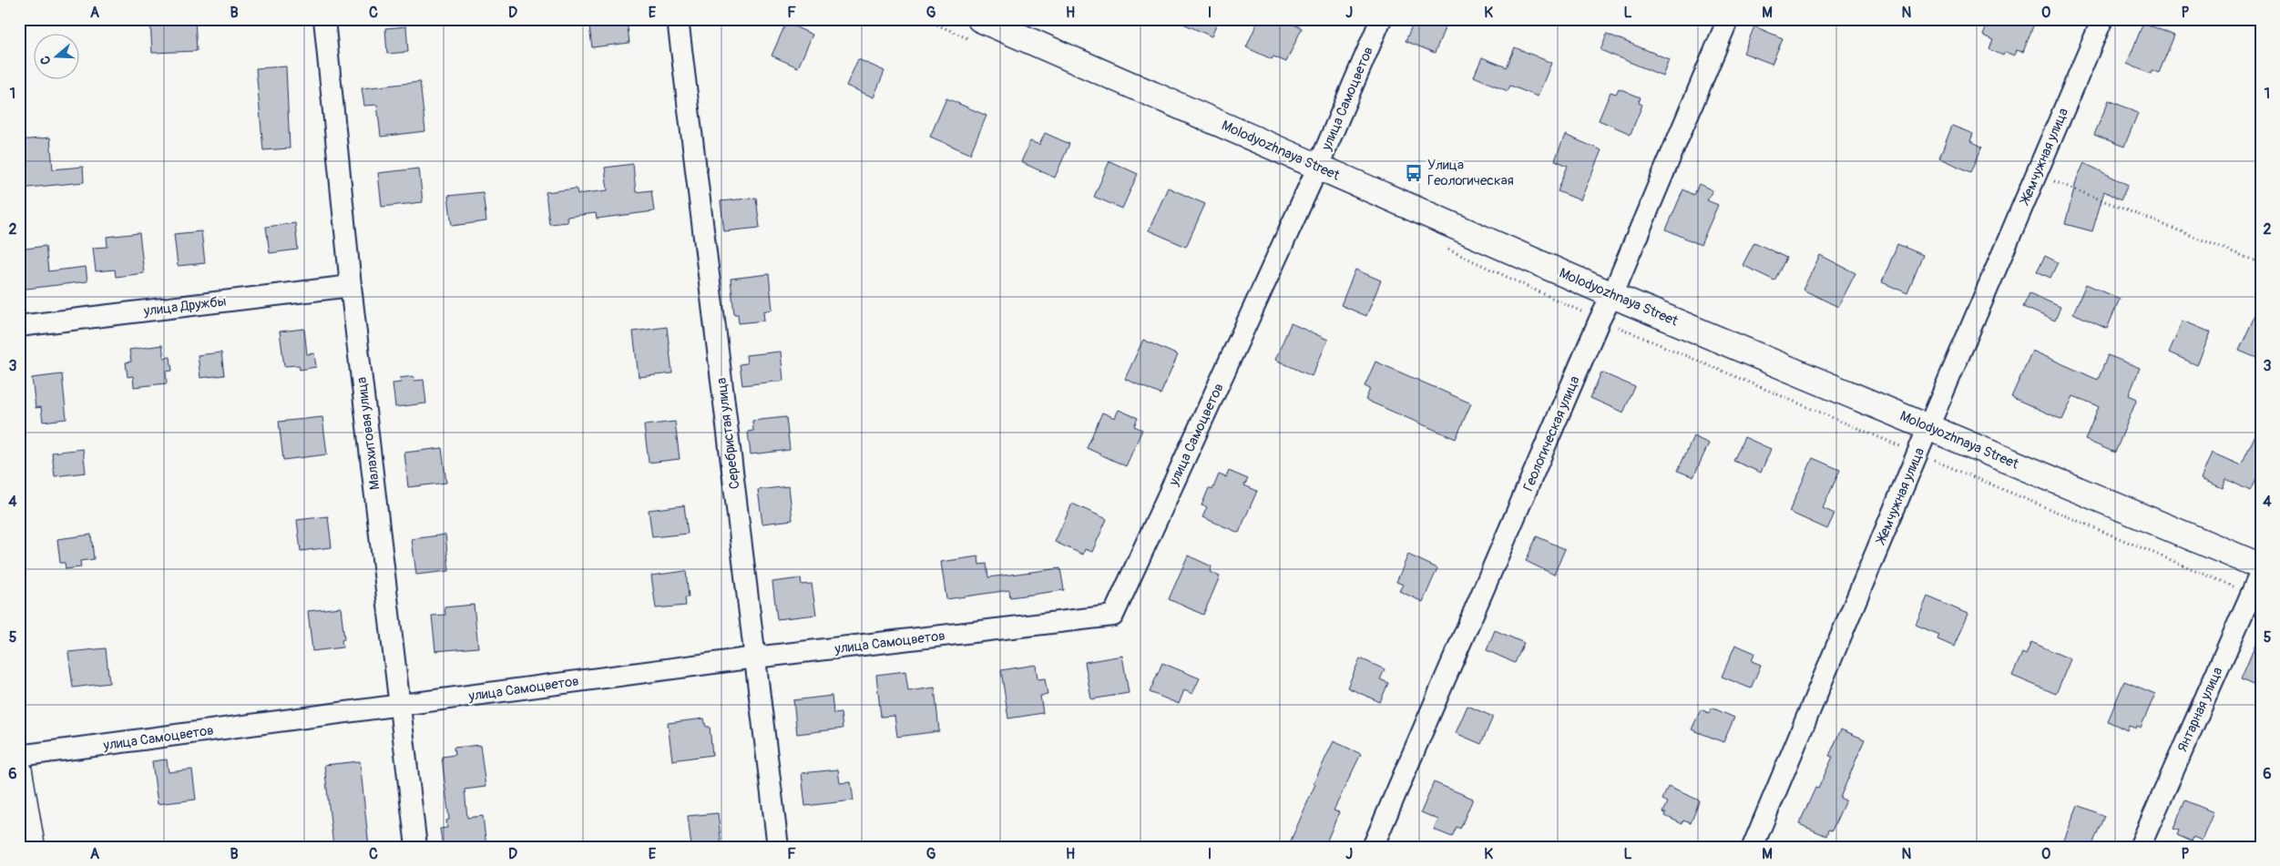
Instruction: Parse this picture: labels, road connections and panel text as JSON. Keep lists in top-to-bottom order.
{
  "streets": {
    "street": [
      "улица Самоцветов",
      "Molodyozhnaya Street",
      "Жемчужная улица",
      "улица Дружбы",
      "Малахитовая улица",
      "Серебристая улица",
      "Геологическая улица",
      "Янтарная улица"
    ]
  },
  "crossings": [
    ["улица Самоцветов", "Molodyozhnaya Street"],
    ["улица Самоцветов", "Малахитовая улица"],
    ["улица Самоцветов", "Серебристая улица"],
    ["Molodyozhnaya Street", "Жемчужная улица"],
    ["Molodyozhnaya Street", "Геологическая улица"],
    ["улица Дружбы", "Малахитовая улица"]
  ],
  "places": {
    "bus stop": ["Улица Геологическая"]
  },
  "north": "left",
  "grid": {
    "columns": [
      "A",
      "B",
      "C",
      "D",
      "E",
      "F",
      "G",
      "H",
      "I",
      "J",
      "K",
      "L",
      "M",
      "N",
      "O",
      "P"
    ],
    "rows": [
      "1",
      "2",
      "3",
      "4",
      "5",
      "6"
    ]
  }
}
